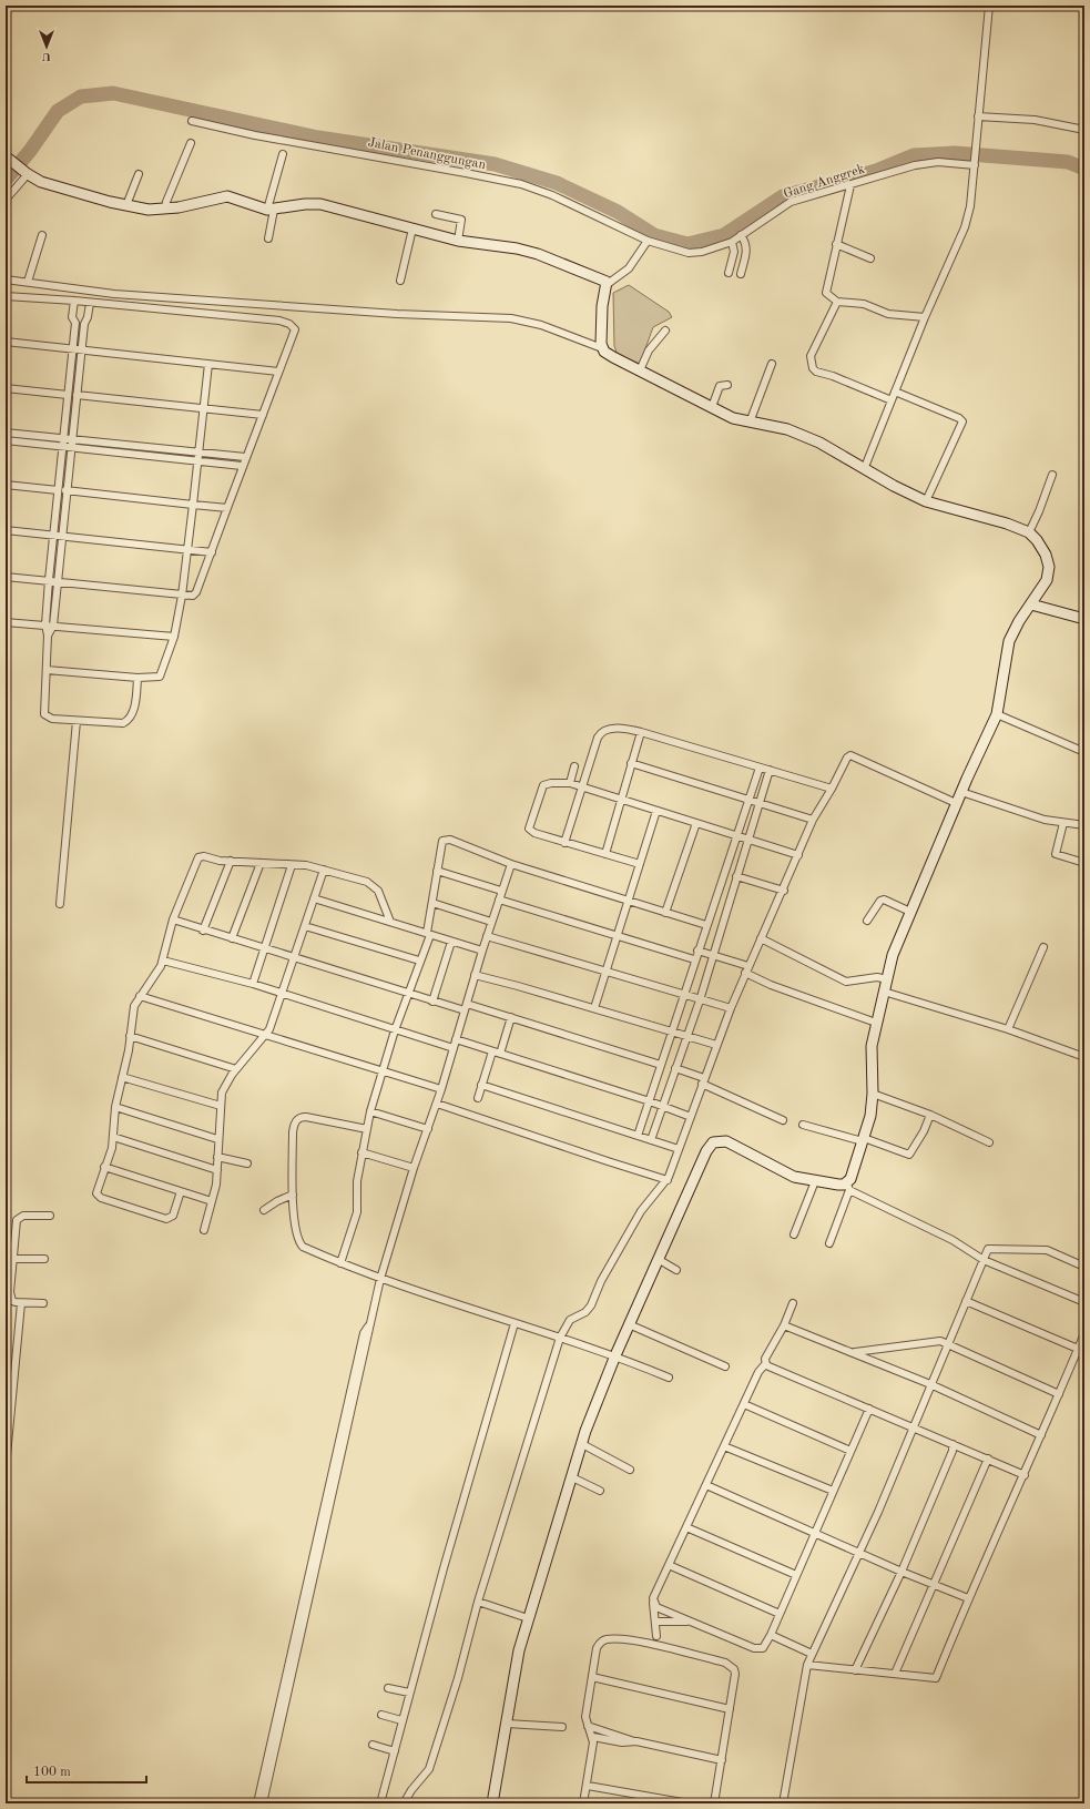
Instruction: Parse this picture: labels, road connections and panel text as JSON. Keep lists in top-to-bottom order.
{
  "streets": {
    "street": ["Jalan Penanggungan", "Gang Anggrek"]
  },
  "crossings": [
    ["Jalan Penanggungan", "Gang Anggrek"]
  ],
  "scale_bar": "100 m",
  "north": "bottom"
}
